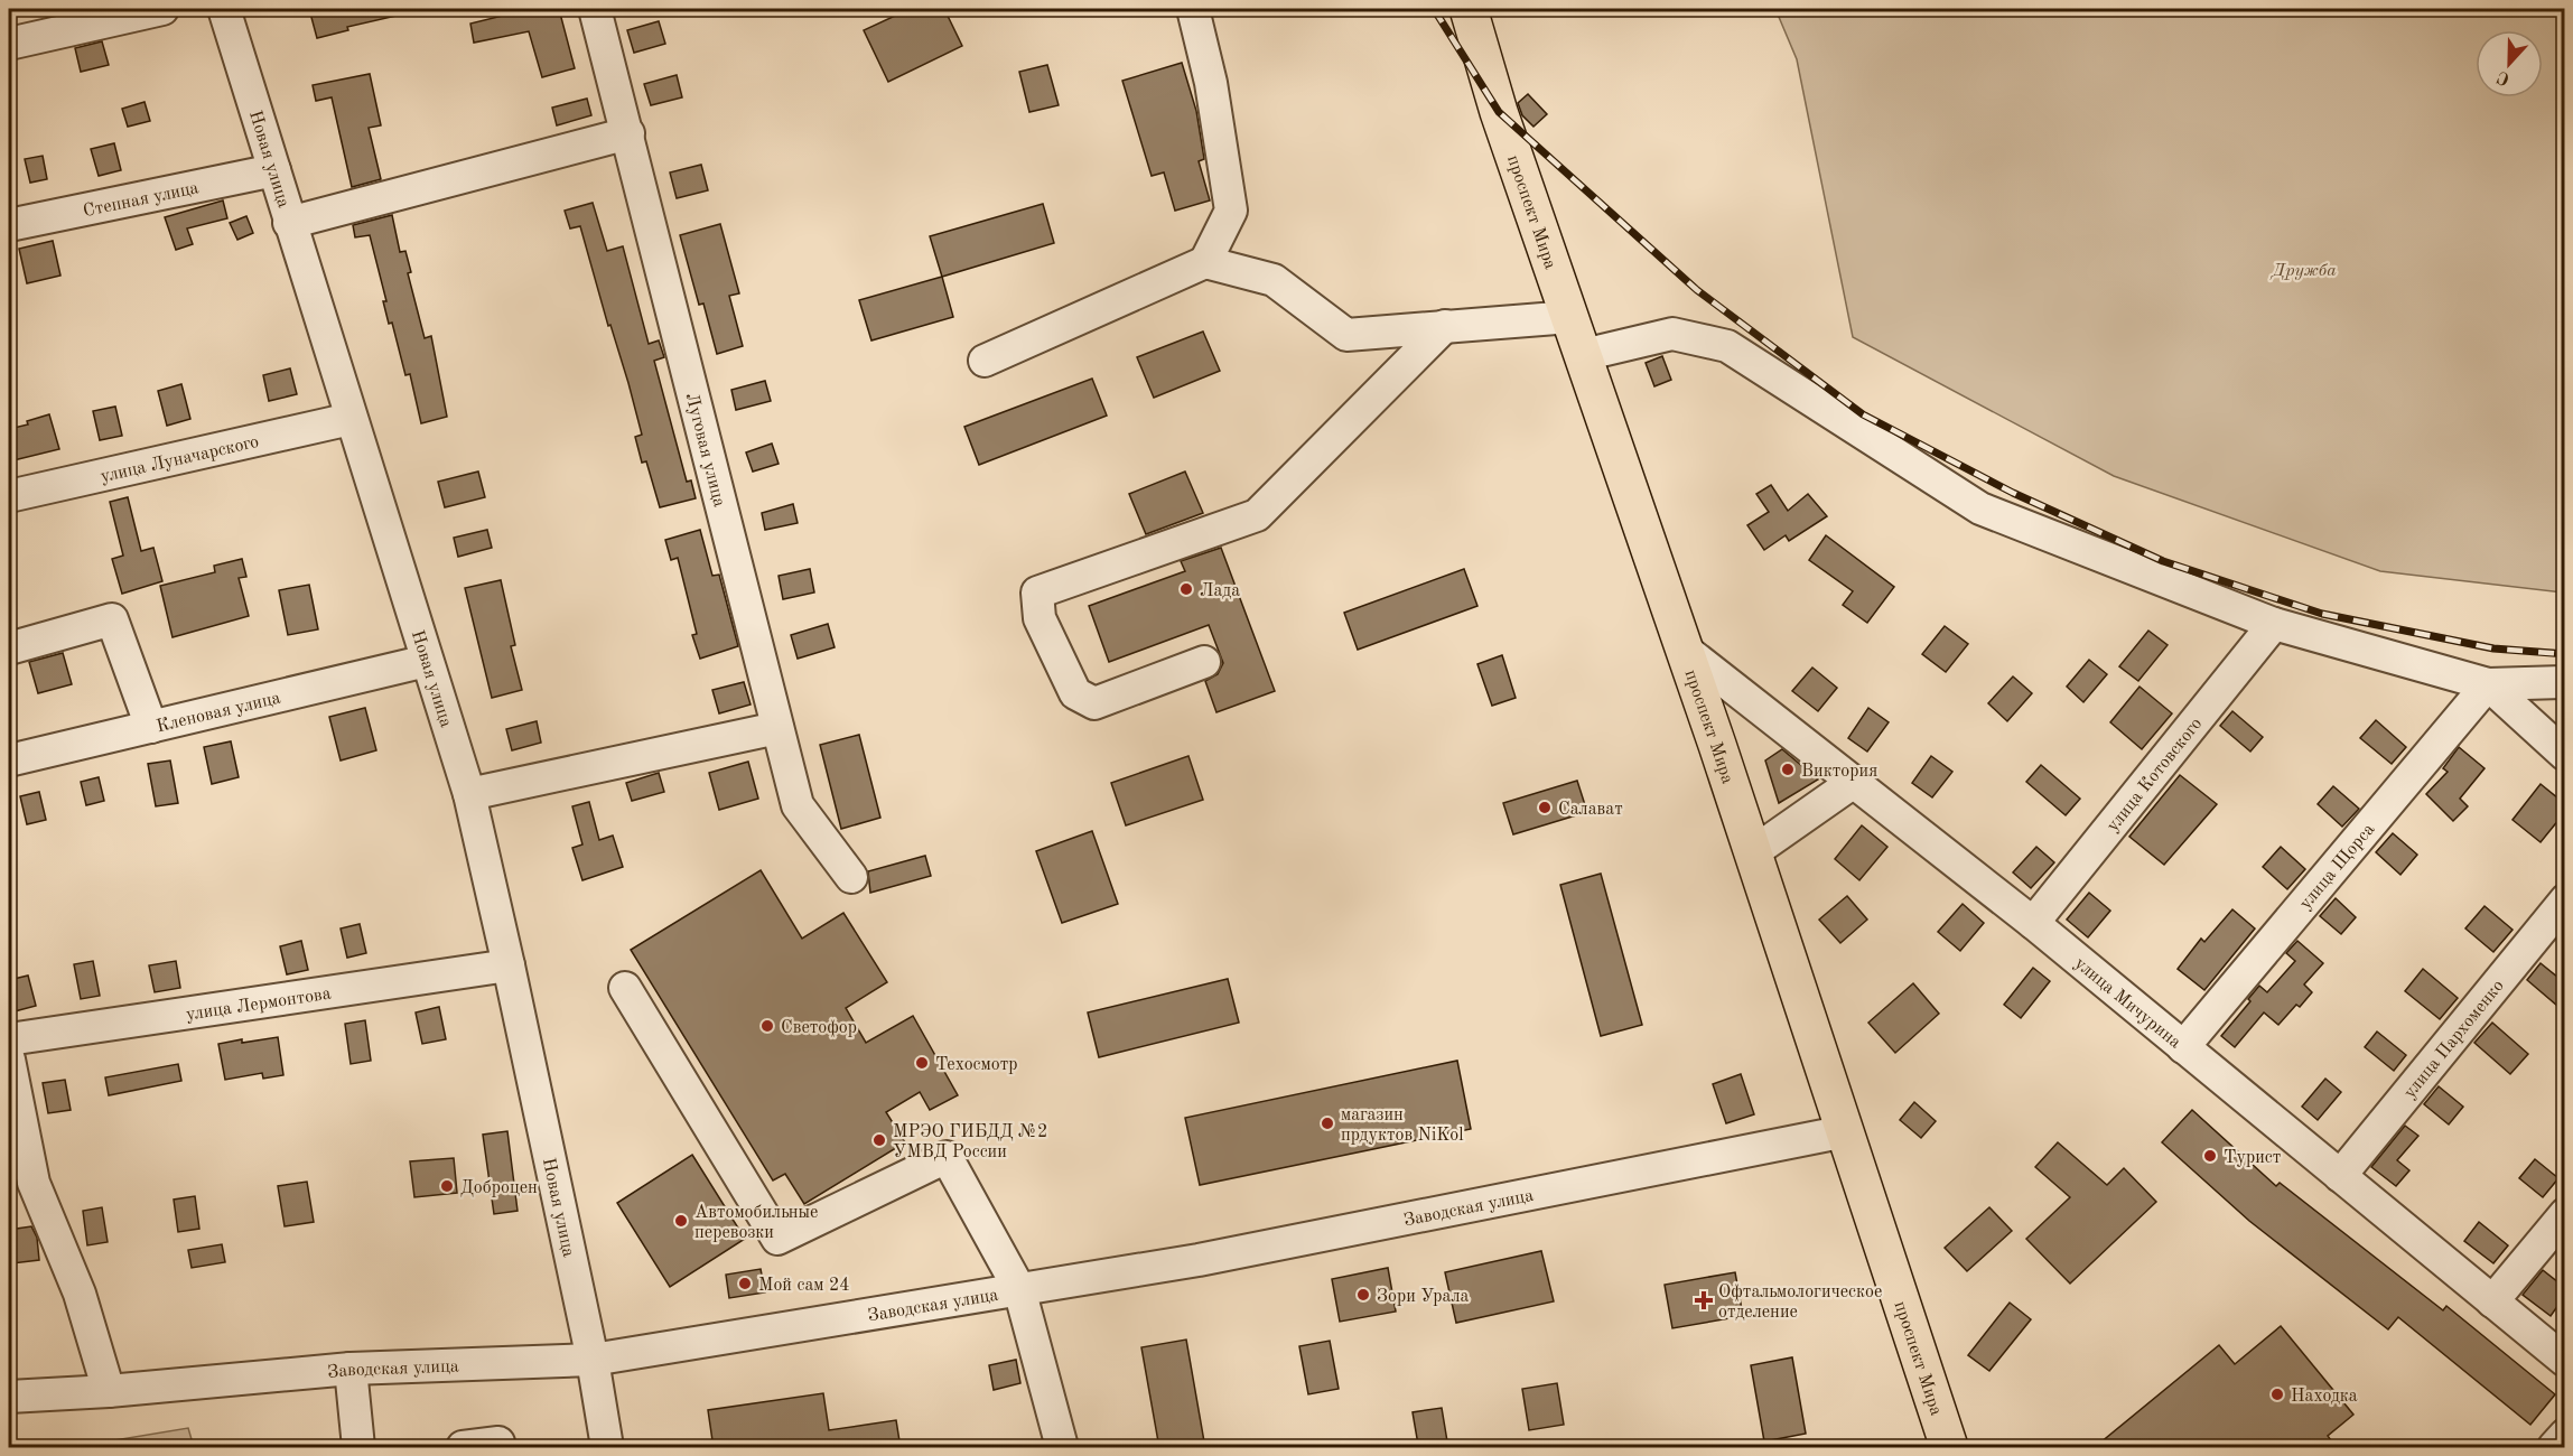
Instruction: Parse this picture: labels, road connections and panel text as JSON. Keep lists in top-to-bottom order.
{
  "streets": {
    "main road": ["проспект Мира"],
    "street": [
      "Новая улица",
      "Степная улица",
      "Луговая улица",
      "улица Луначарского",
      "Кленовая улица",
      "улица Котовского",
      "улица Щорса",
      "улица Мичурина",
      "улица Лермонтова",
      "улица Пархоменко",
      "Заводская улица"
    ]
  },
  "crossings": [
    ["Новая улица", "Степная улица"],
    ["Новая улица", "улица Луначарского"],
    ["Новая улица", "Кленовая улица"],
    ["Новая улица", "улица Лермонтова"],
    ["Новая улица", "Заводская улица"],
    ["проспект Мира", "улица Мичурина"],
    ["проспект Мира", "Заводская улица"],
    ["улица Котовского", "улица Мичурина"],
    ["улица Щорса", "улица Мичурина"],
    ["улица Мичурина", "улица Пархоменко"]
  ],
  "parks": ["Дружба"],
  "places": {
    "other": [
      "Лада",
      "Виктория",
      "Салават",
      "Светофор",
      "Техосмотр",
      "магазин прдуктов NiKol",
      "МРЭО ГИБДД №2 УМВД России",
      "Турист",
      "Доброцен",
      "Автомобильные перевозки",
      "Мой сам 24",
      "Зори Урала",
      "Находка"
    ],
    "health": ["Офтальмологическое отделение"]
  },
  "north": "bottom"
}
